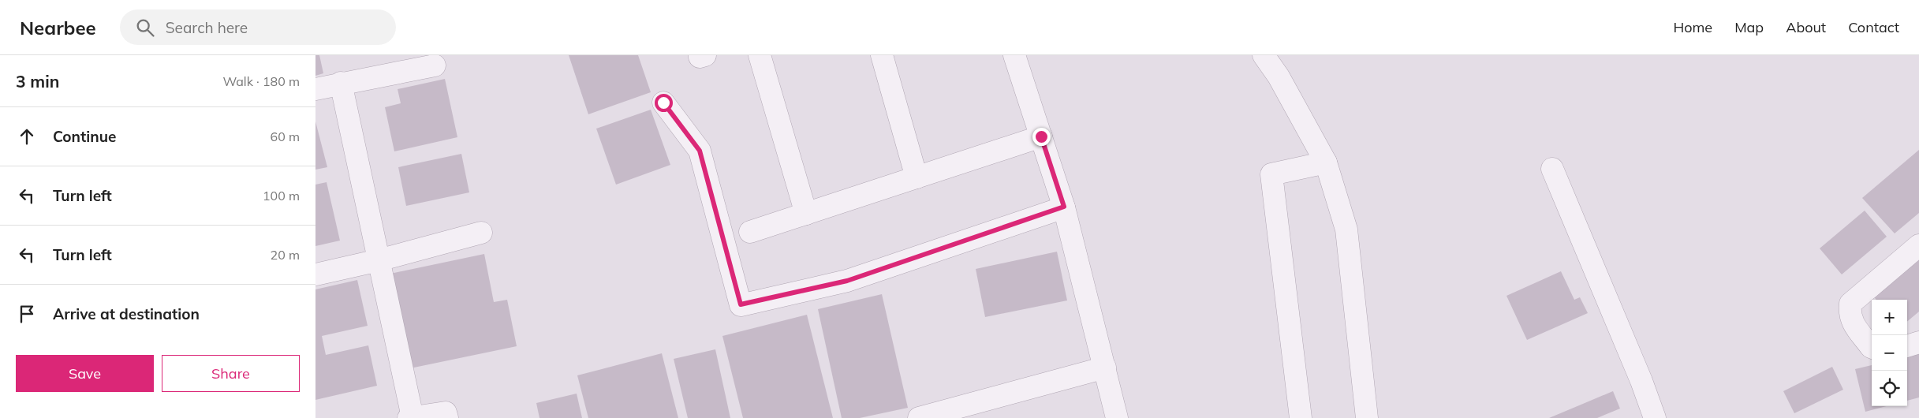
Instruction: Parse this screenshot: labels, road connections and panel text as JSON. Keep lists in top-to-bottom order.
{
  "page": {
    "header": "Nearbee",
    "search": "Search here",
    "nav": [
      "Home",
      "Map",
      "About",
      "Contact"
    ],
    "heading": ["3 min", "Walk · 180 m"],
    "list": [
      ["Continue", "60 m"],
      ["Turn left", "100 m"],
      ["Turn left", "20 m"],
      "Arrive at destination"
    ],
    "map_buttons": ["+", "−"],
    "buttons": ["Save", "Share"]
  }
}
